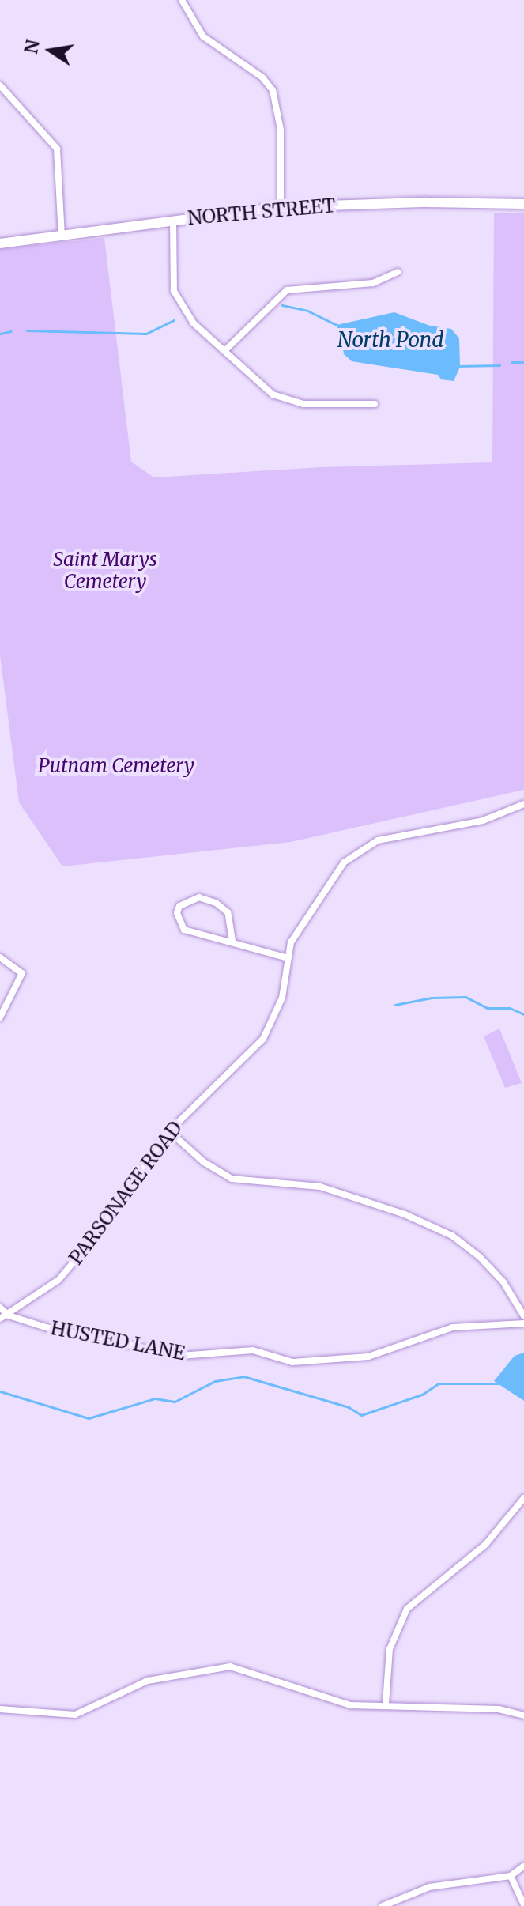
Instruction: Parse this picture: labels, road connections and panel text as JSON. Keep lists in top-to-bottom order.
{
  "streets": {
    "main road": ["NORTH STREET"],
    "street": ["PARSONAGE ROAD", "HUSTED LANE"]
  },
  "crossings": [
    ["PARSONAGE ROAD", "HUSTED LANE"]
  ],
  "water": ["North Pond"],
  "parks": ["Saint Marys Cemetery", "Putnam Cemetery"],
  "north": "left"
}
